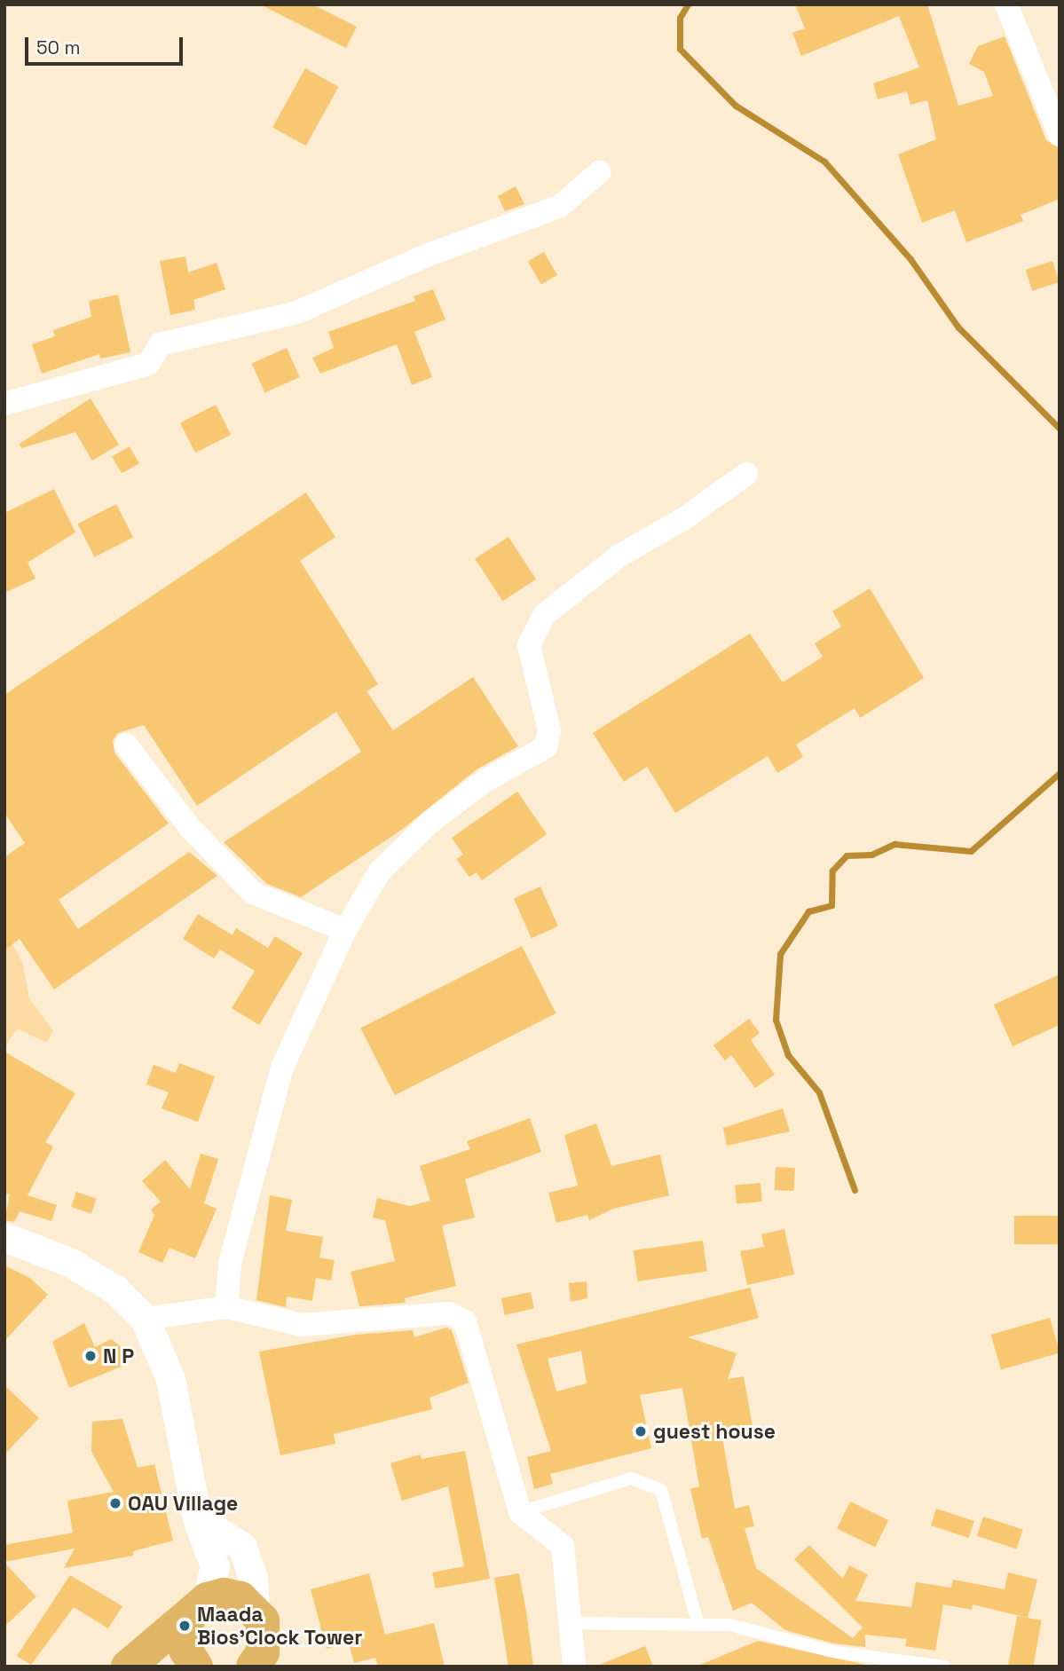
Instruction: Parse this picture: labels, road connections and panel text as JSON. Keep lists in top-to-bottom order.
{
  "places": [
    "N P",
    "guest house",
    "OAU Village",
    "Maada Bios'Clock Tower"
  ],
  "scale_bar": "50 m"
}
